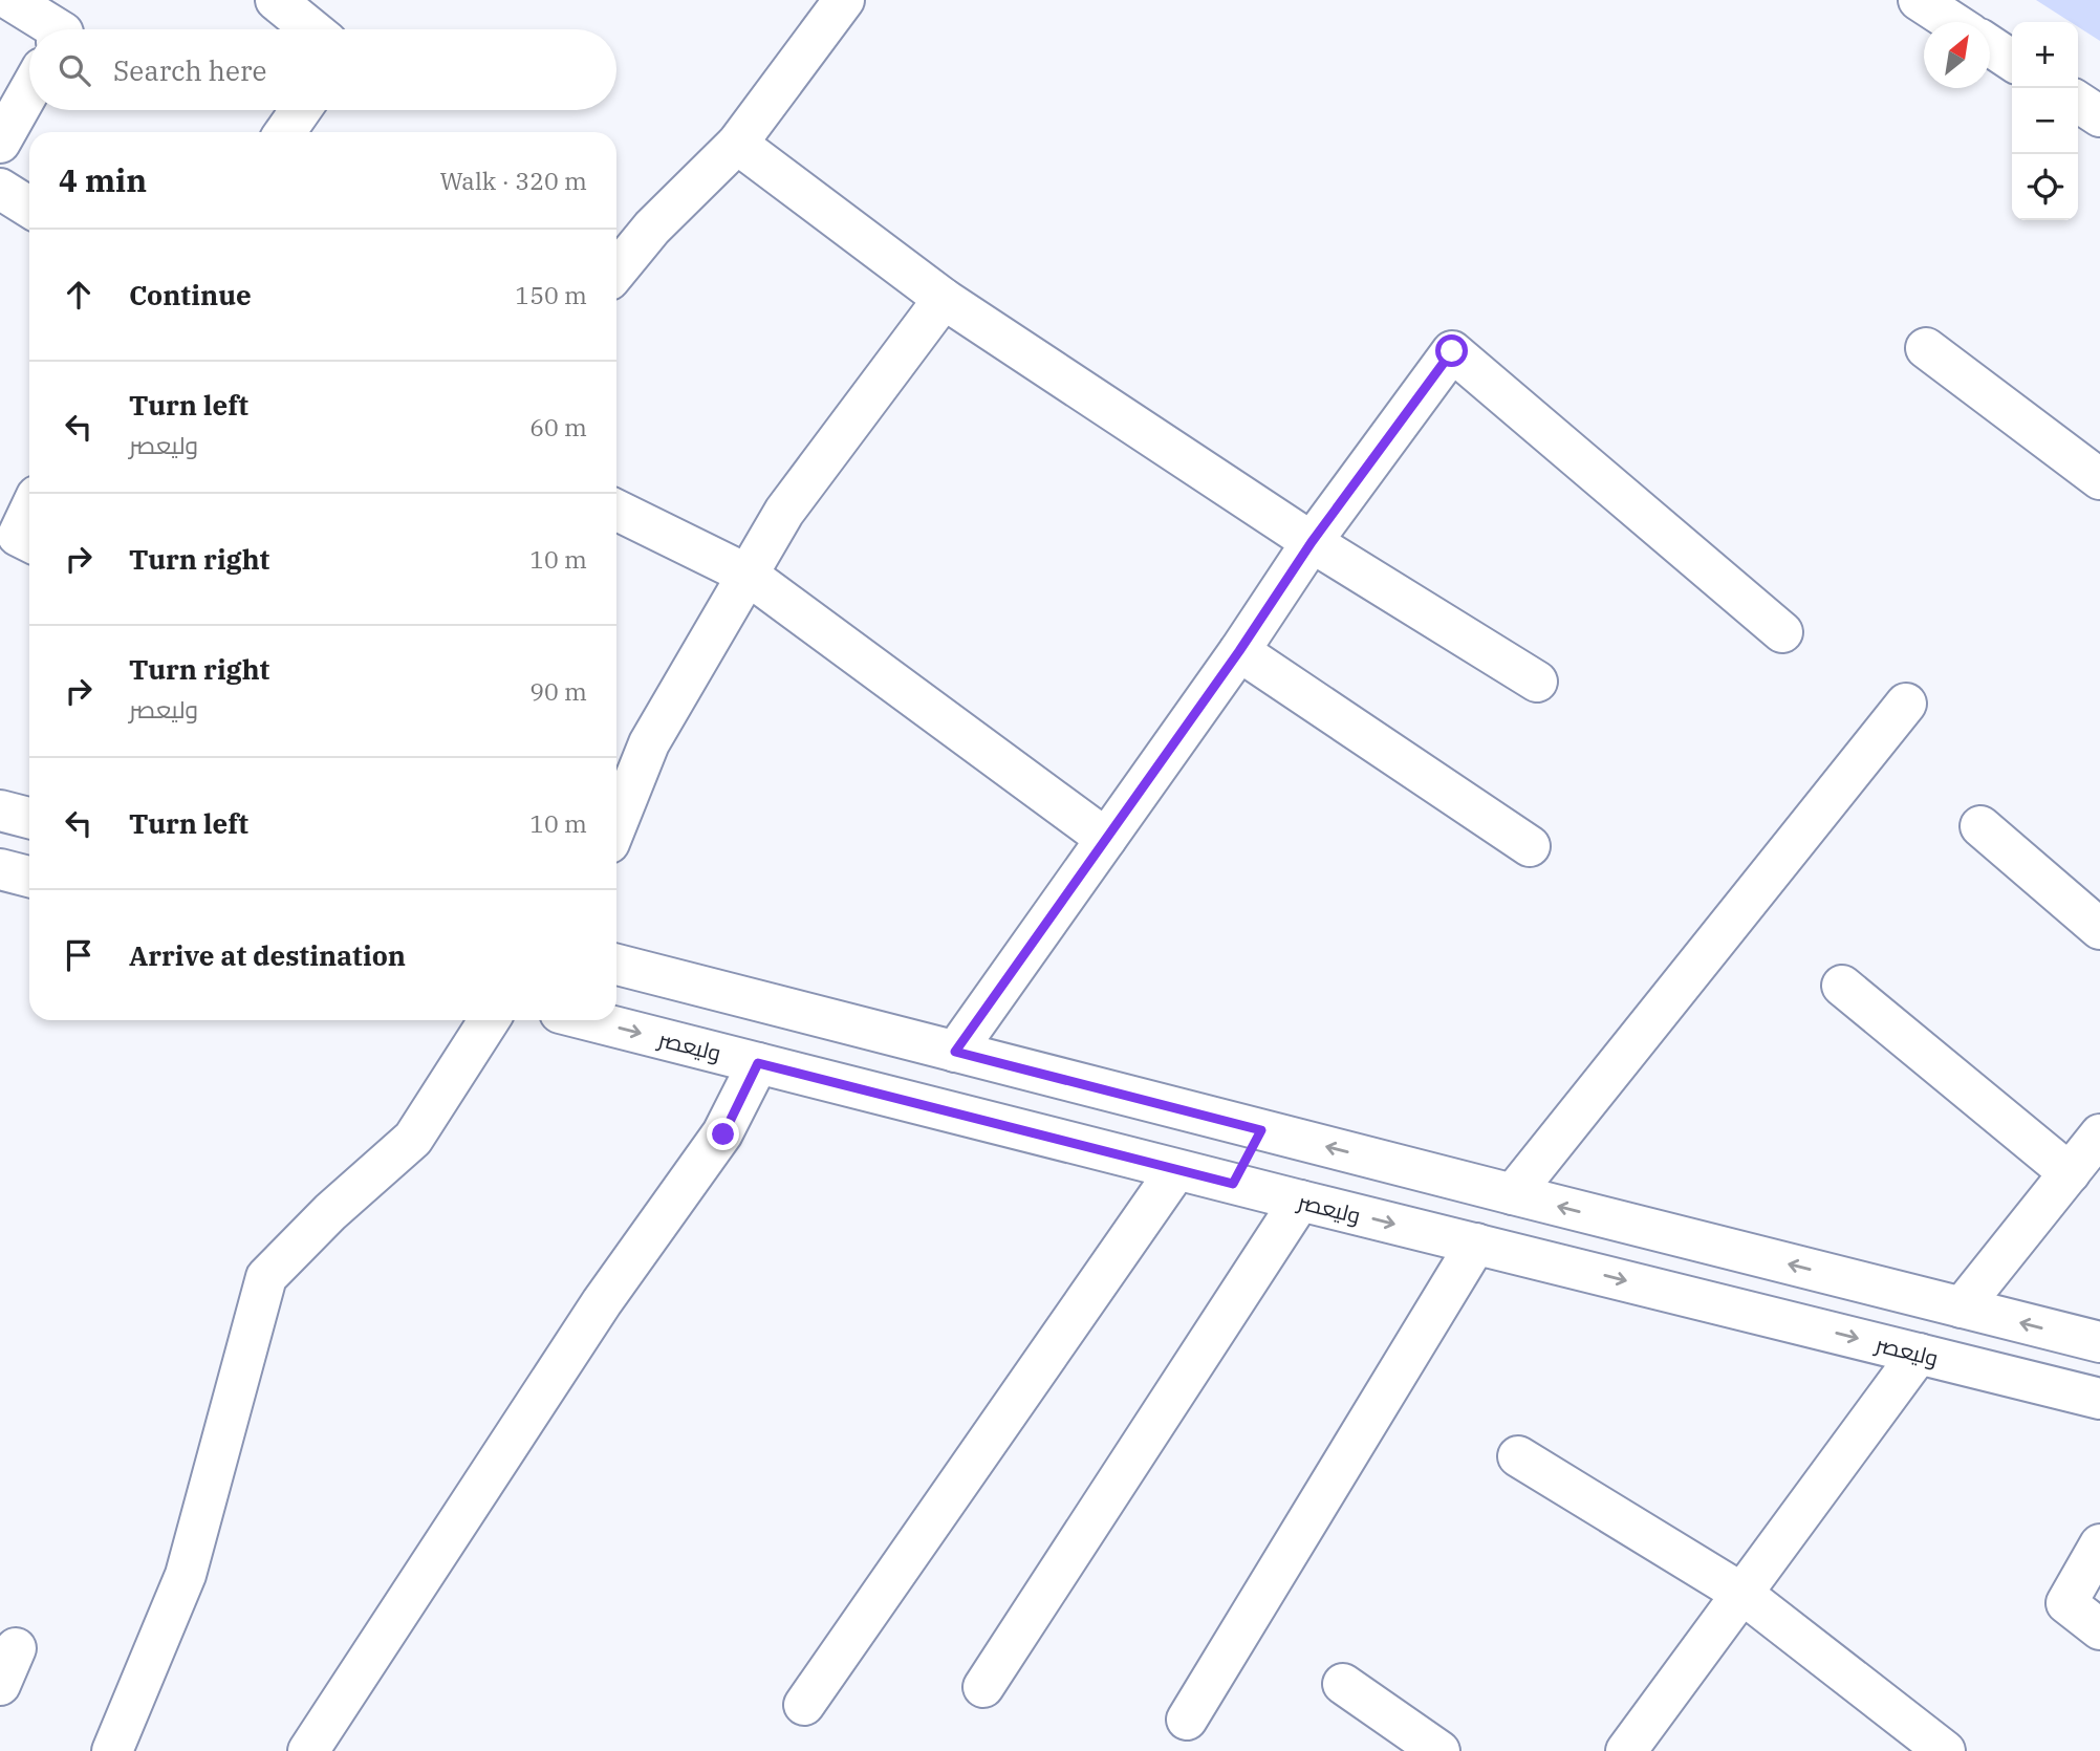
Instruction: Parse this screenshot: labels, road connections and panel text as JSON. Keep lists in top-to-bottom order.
{
  "streets": {
    "street": ["ولیعصر"]
  },
  "north": "top right",
  "page": {
    "map_buttons": ["+", "−"],
    "search": "Search here",
    "heading": ["4 min", "Walk · 320 m"],
    "list": [
      ["Continue", "150 m"],
      ["Turn left", "ولیعصر", "60 m"],
      ["Turn right", "10 m"],
      ["Turn right", "ولیعصر", "90 m"],
      ["Turn left", "10 m"],
      "Arrive at destination"
    ]
  }
}
